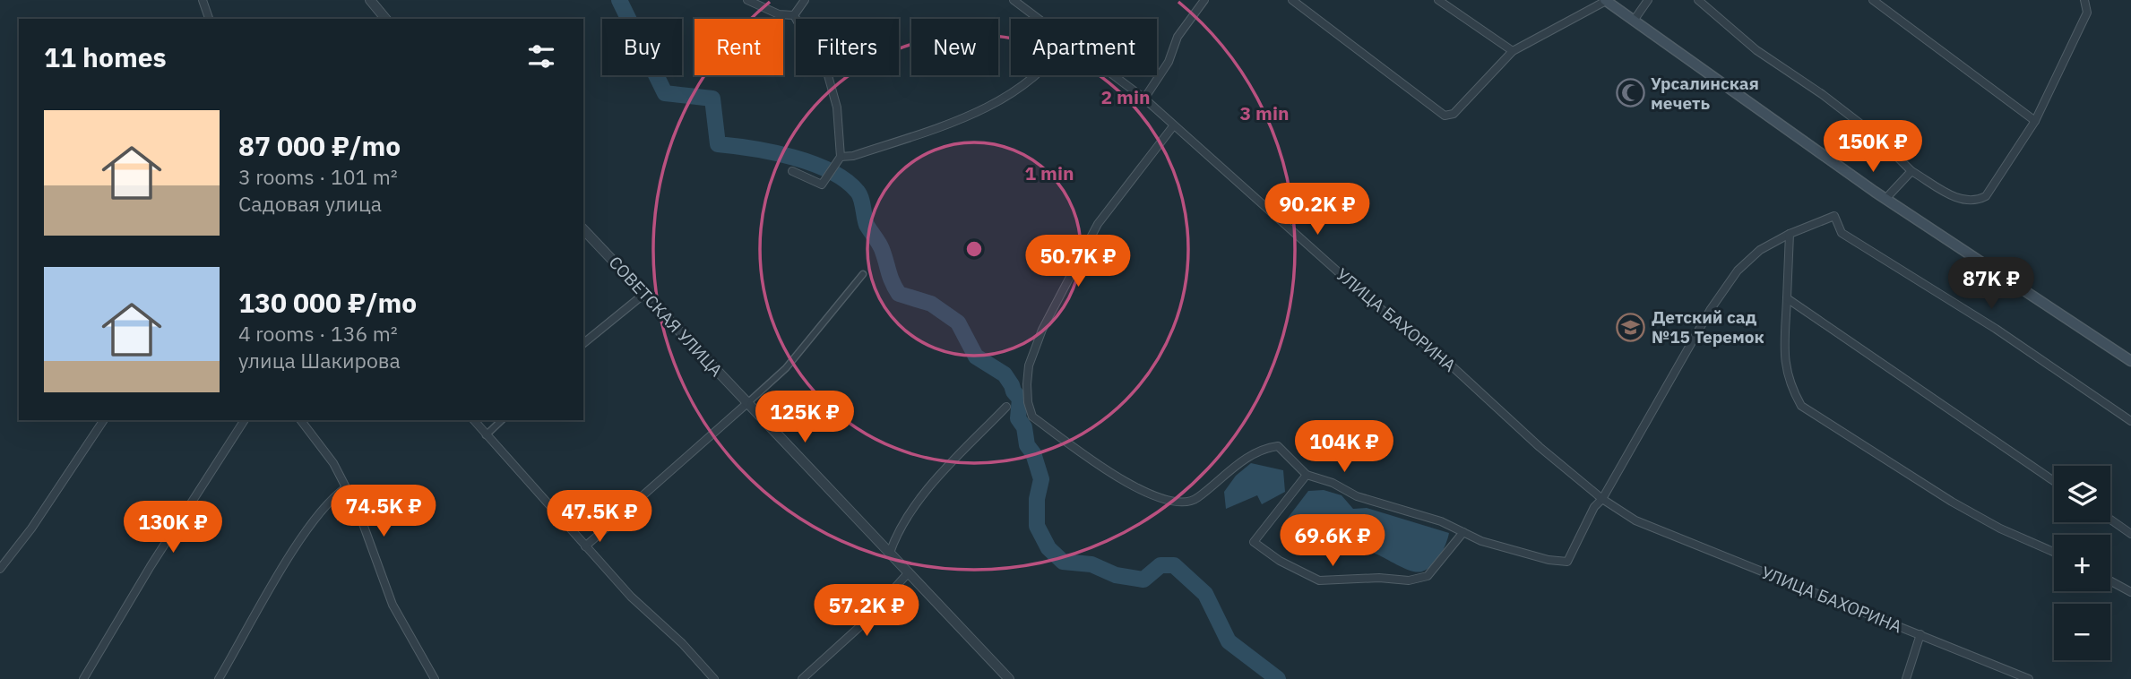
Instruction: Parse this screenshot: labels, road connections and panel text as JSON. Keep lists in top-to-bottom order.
{
  "streets": {
    "street": ["СОВЕТСКАЯ УЛИЦА", "УЛИЦА БАХОРИНА"]
  },
  "places": {
    "mosque": ["Урсалинская мечеть"],
    "school or university": ["Детский сад №15 Теремок"]
  },
  "page": {
    "chip": [
      "Buy",
      "Rent",
      "Filters",
      "New",
      "Apartment"
    ],
    "heading": "11 homes",
    "list": [
      {
        "name": "87 000 ₽/mo",
        "note": "3 rooms · 101 m² · Садовая улица"
      },
      {
        "name": "130 000 ₽/mo",
        "note": "4 rooms · 136 m² · улица Шакирова"
      }
    ],
    "price": [
      "150K ₽",
      "90.2K ₽",
      "50.7K ₽",
      "87K ₽",
      "125K ₽",
      "104K ₽",
      "74.5K ₽",
      "47.5K ₽",
      "130K ₽",
      "69.6K ₽",
      "57.2K ₽"
    ],
    "map_buttons": ["+", "−"]
  },
  "rings": ["2 min", "3 min", "1 min"]
}
